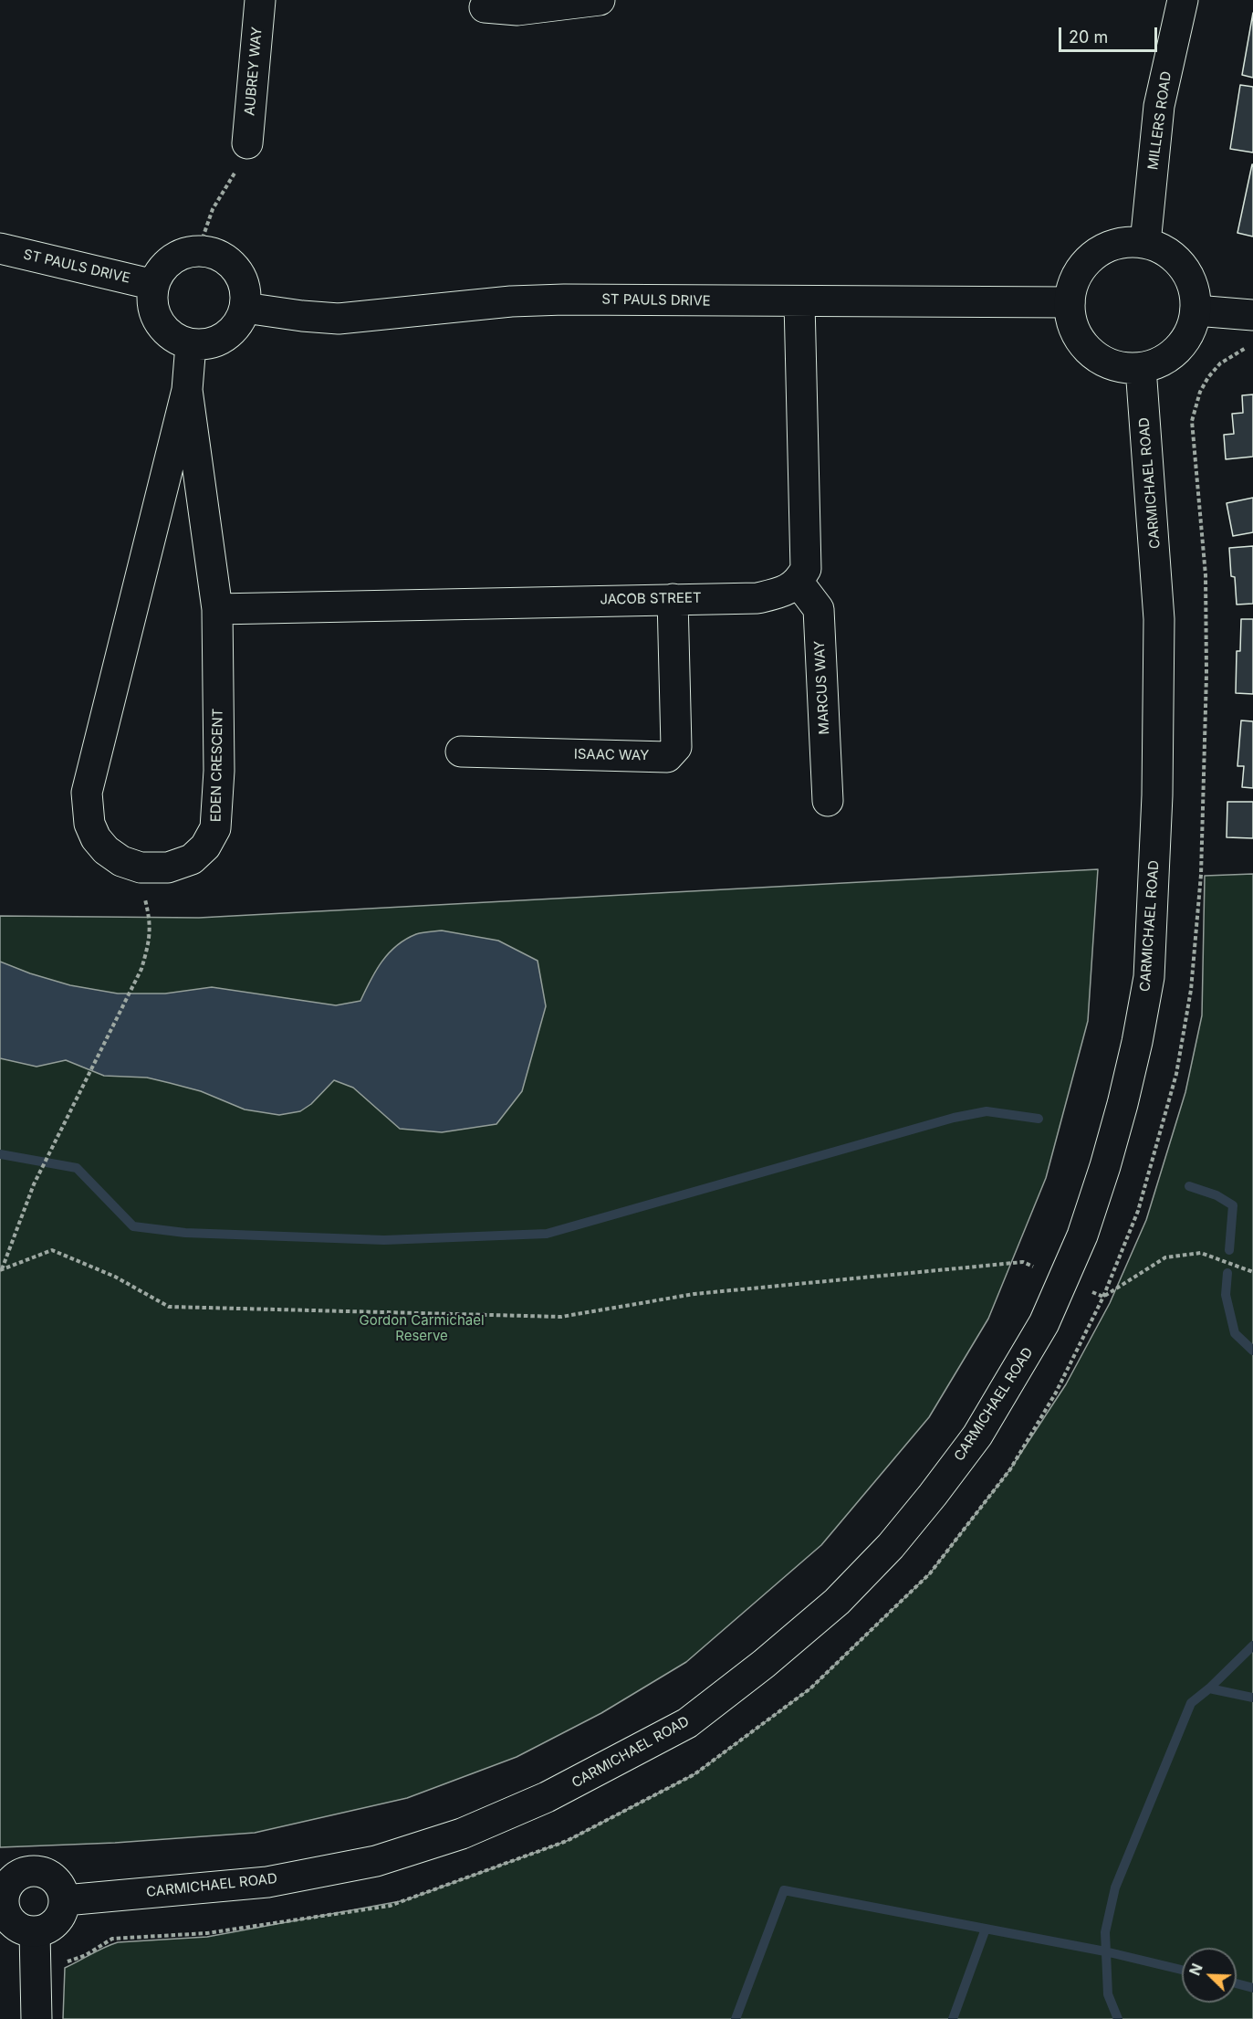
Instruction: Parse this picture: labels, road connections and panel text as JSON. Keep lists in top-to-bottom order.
{
  "streets": {
    "street": [
      "AUBREY WAY",
      "MILLERS ROAD",
      "ST PAULS DRIVE",
      "CARMICHAEL ROAD",
      "JACOB STREET",
      "MARCUS WAY",
      "ISAAC WAY",
      "EDEN CRESCENT"
    ]
  },
  "crossings": [
    ["MILLERS ROAD", "ST PAULS DRIVE"],
    ["MILLERS ROAD", "CARMICHAEL ROAD"],
    ["ST PAULS DRIVE", "CARMICHAEL ROAD"],
    ["ST PAULS DRIVE", "EDEN CRESCENT"],
    ["JACOB STREET", "MARCUS WAY"],
    ["JACOB STREET", "ISAAC WAY"],
    ["JACOB STREET", "EDEN CRESCENT"]
  ],
  "parks": ["Gordon Carmichael Reserve"],
  "scale_bar": "20 m",
  "north": "top left"
}
